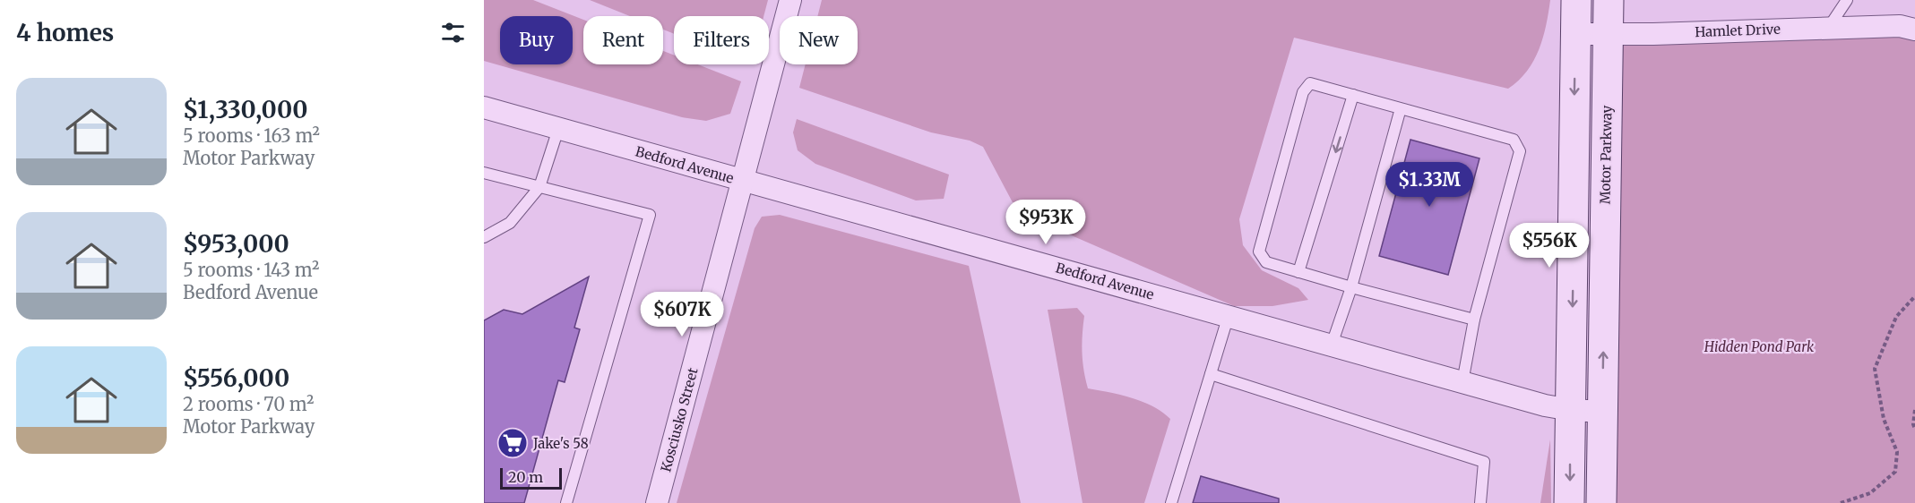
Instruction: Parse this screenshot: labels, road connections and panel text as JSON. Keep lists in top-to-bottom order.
{
  "streets": {
    "main road": ["Motor Parkway"],
    "street": ["Hamlet Drive", "Bedford Avenue", "Kosciusko Street"]
  },
  "crossings": [
    ["Hamlet Drive", "Motor Parkway"],
    ["Motor Parkway", "Bedford Avenue"],
    ["Bedford Avenue", "Kosciusko Street"]
  ],
  "parks": ["Hidden Pond Park"],
  "places": {
    "supermarket": ["Jake's 58"]
  },
  "scale_bar": "20 m",
  "page": {
    "heading": "4 homes",
    "chip": [
      "Buy",
      "Rent",
      "Filters",
      "New"
    ],
    "list": [
      {
        "name": "$1,330,000",
        "note": "5 rooms · 163 m² · Motor Parkway"
      },
      {
        "name": "$953,000",
        "note": "5 rooms · 143 m² · Bedford Avenue"
      },
      {
        "name": "$556,000",
        "note": "2 rooms · 70 m² · Motor Parkway"
      }
    ],
    "price": [
      "$1.33M",
      "$953K",
      "$556K",
      "$607K"
    ],
    "scale": "20 m"
  }
}
